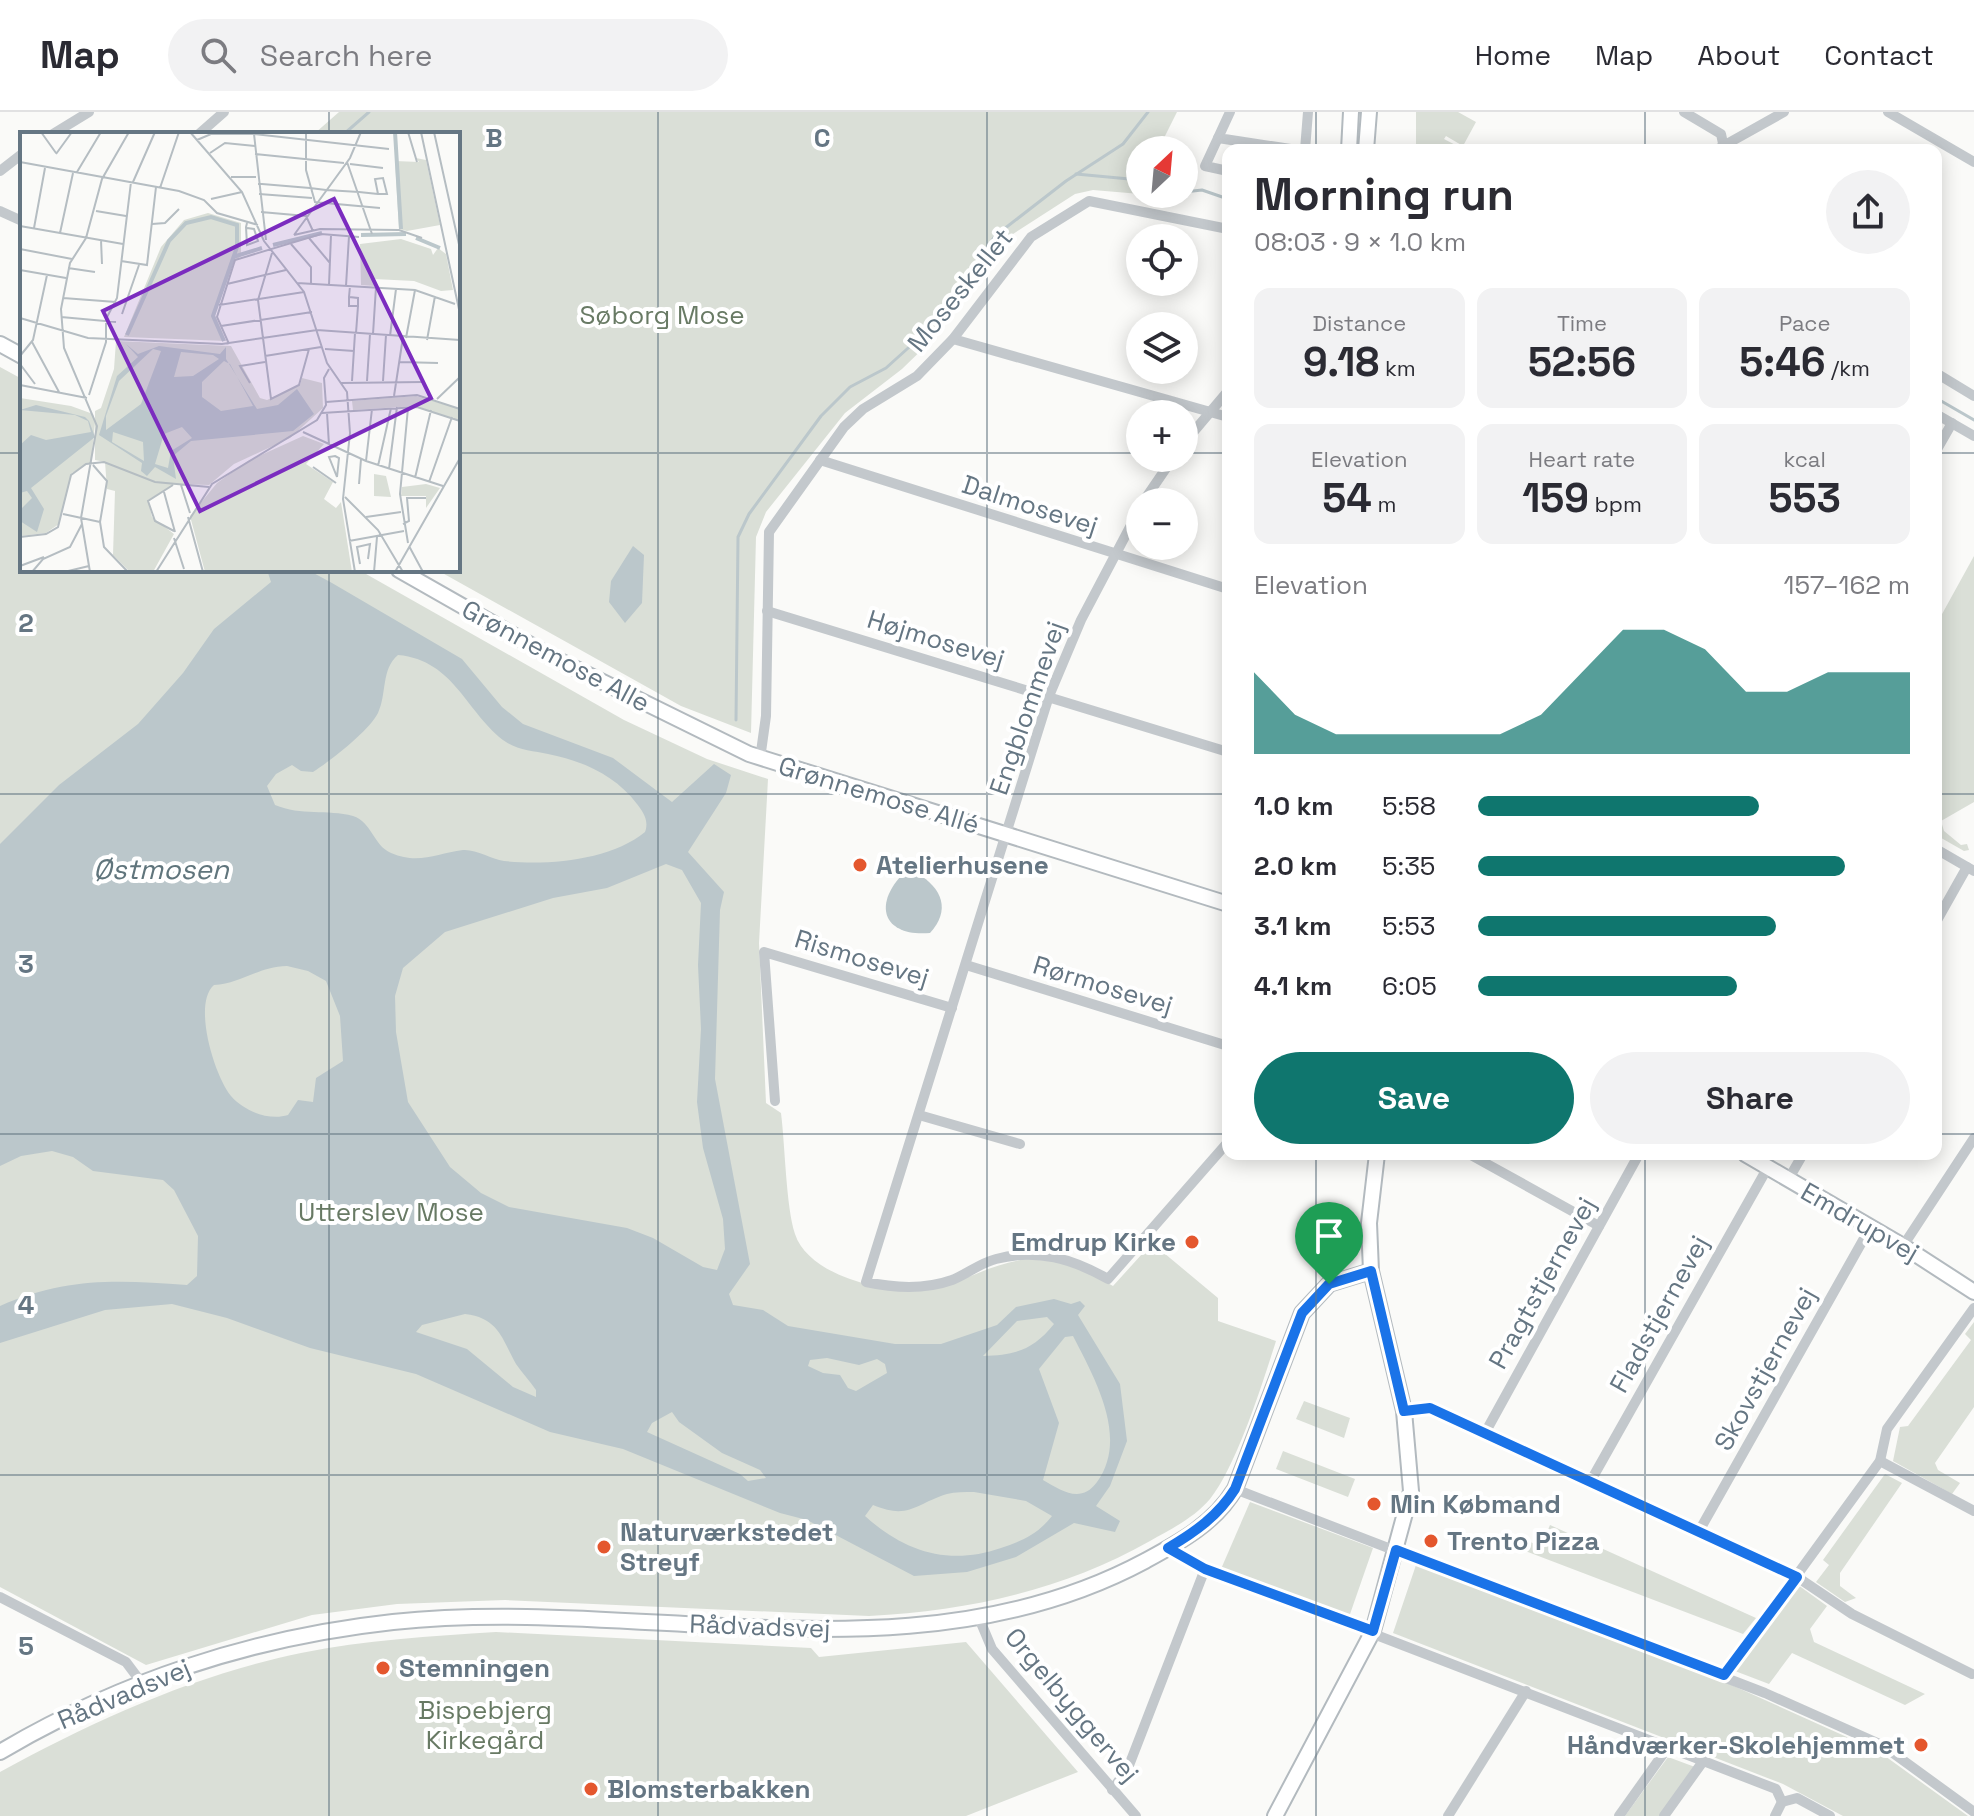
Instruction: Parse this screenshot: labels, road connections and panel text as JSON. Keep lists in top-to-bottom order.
{
  "streets": {
    "street": [
      "Moseskellet",
      "Dalmosevej",
      "Højmosevej",
      "Grønnemose Alle",
      "Engblommevej",
      "Grønnemose Allé",
      "Rismosevej",
      "Rørmosevej",
      "Emdrupvej",
      "Pragtstjernevej",
      "Fladstjernevej",
      "Skovstjernevej",
      "Rådvadsvej",
      "Orgelbyggervej"
    ]
  },
  "crossings": [
    ["Moseskellet", "Dalmosevej"],
    ["Moseskellet", "Højmosevej"],
    ["Moseskellet", "Grønnemose Allé"],
    ["Dalmosevej", "Engblommevej"],
    ["Højmosevej", "Engblommevej"],
    ["Grønnemose Alle", "Grønnemose Allé"],
    ["Engblommevej", "Grønnemose Allé"],
    ["Engblommevej", "Rismosevej"],
    ["Engblommevej", "Rørmosevej"],
    ["Emdrupvej", "Fladstjernevej"],
    ["Emdrupvej", "Skovstjernevej"],
    ["Rådvadsvej", "Orgelbyggervej"]
  ],
  "water": ["Østmosen"],
  "parks": ["Søborg Mose", "Utterslev Mose", "Bispebjerg Kirkegård"],
  "places": [
    "Atelierhusene",
    "Emdrup Kirke",
    "Min Købmand",
    "Trento Pizza",
    "Naturværkstedet Streyf",
    "Stemningen",
    "Håndværker-Skolehjemmet",
    "Blomsterbakken"
  ],
  "north": "top right",
  "page": {
    "header": "Map",
    "search": "Search here",
    "nav": [
      "Home",
      "Map",
      "About",
      "Contact"
    ],
    "map_buttons": ["+", "−"],
    "heading": ["Morning run", "08:03 · 9 × 1.0 km"],
    "stats": [
      ["Distance", "9.18 km"],
      ["Time", "52:56"],
      ["Pace", "5:46 /km"],
      ["Elevation", "54 m"],
      ["Heart rate", "159 bpm"],
      ["kcal", "553"]
    ],
    "chart": ["Elevation", "157–162 m"],
    "list": [
      {
        "name": "1.0 km",
        "note": "5:58"
      },
      {
        "name": "2.0 km",
        "note": "5:35"
      },
      {
        "name": "3.1 km",
        "note": "5:53"
      },
      {
        "name": "4.1 km",
        "note": "6:05"
      }
    ],
    "buttons": ["Save", "Share"]
  },
  "grid": {
    "columns": ["B", "C"],
    "rows": [
      "2",
      "3",
      "4",
      "5"
    ]
  }
}
